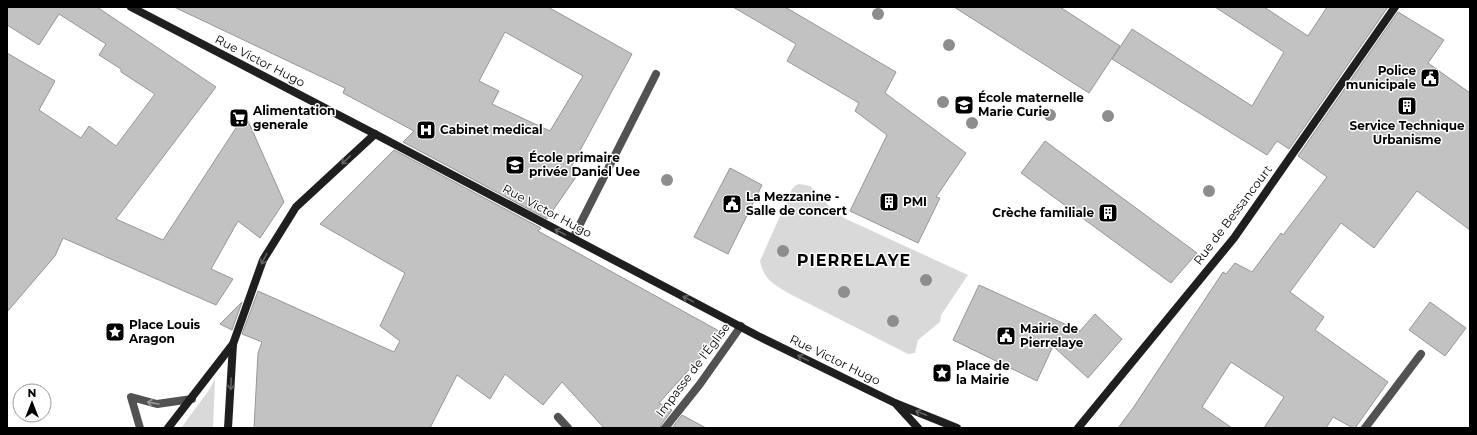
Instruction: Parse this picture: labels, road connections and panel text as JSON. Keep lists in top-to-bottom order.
{
  "streets": {
    "street": ["Rue Victor Hugo", "Rue de Bessancourt"],
    "lane": ["Impasse de l'Église"]
  },
  "crossings": [
    ["Rue Victor Hugo", "Impasse de l'Église"]
  ],
  "one_way": ["Rue Victor Hugo"],
  "districts": ["PIERRELAYE"],
  "places": {
    "public building": ["Police municipale", "La Mezzanine - Salle de concert", "Mairie de Pierrelaye"],
    "school or university": ["École maternelle Marie Curie", "École primaire privée Daniel Uee"],
    "building": ["Service Technique Urbanisme", "PMI", "Crèche familiale"],
    "supermarket": ["Alimentation generale"],
    "hospital": ["Cabinet medical"],
    "place": ["Place Louis Aragon", "Place de la Mairie"]
  },
  "north": "top"
}
